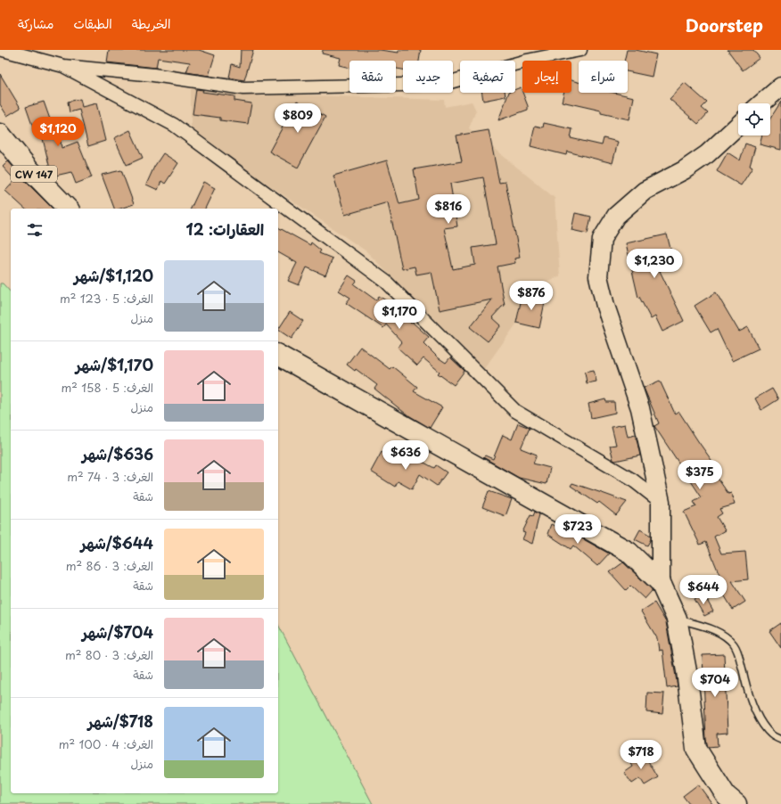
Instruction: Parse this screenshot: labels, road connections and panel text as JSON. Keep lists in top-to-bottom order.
{
  "streets": {
    "main road": ["CW 147"]
  },
  "page": {
    "header": "Doorstep",
    "nav": ["الخريطة", "الطبقات", "مشاركة"],
    "chip": [
      "شراء",
      "إيجار",
      "تصفية",
      "جديد",
      "شقة"
    ],
    "price": [
      "$809",
      "$1,120",
      "$816",
      "$1,230",
      "$876",
      "$1,170",
      "$636",
      "$375",
      "$723",
      "$644",
      "$704",
      "$718"
    ],
    "heading": "العقارات: 12",
    "list": [
      {
        "name": "$1,120/شهر",
        "note": "الغرف: 5 · 123 m² · منزل"
      },
      {
        "name": "$1,170/شهر",
        "note": "الغرف: 5 · 158 m² · منزل"
      },
      {
        "name": "$636/شهر",
        "note": "الغرف: 3 · 74 m² · شقة"
      },
      {
        "name": "$644/شهر",
        "note": "الغرف: 3 · 86 m² · شقة"
      },
      {
        "name": "$704/شهر",
        "note": "الغرف: 3 · 80 m² · شقة"
      },
      {
        "name": "$718/شهر",
        "note": "الغرف: 4 · 100 m² · منزل"
      }
    ]
  }
}
